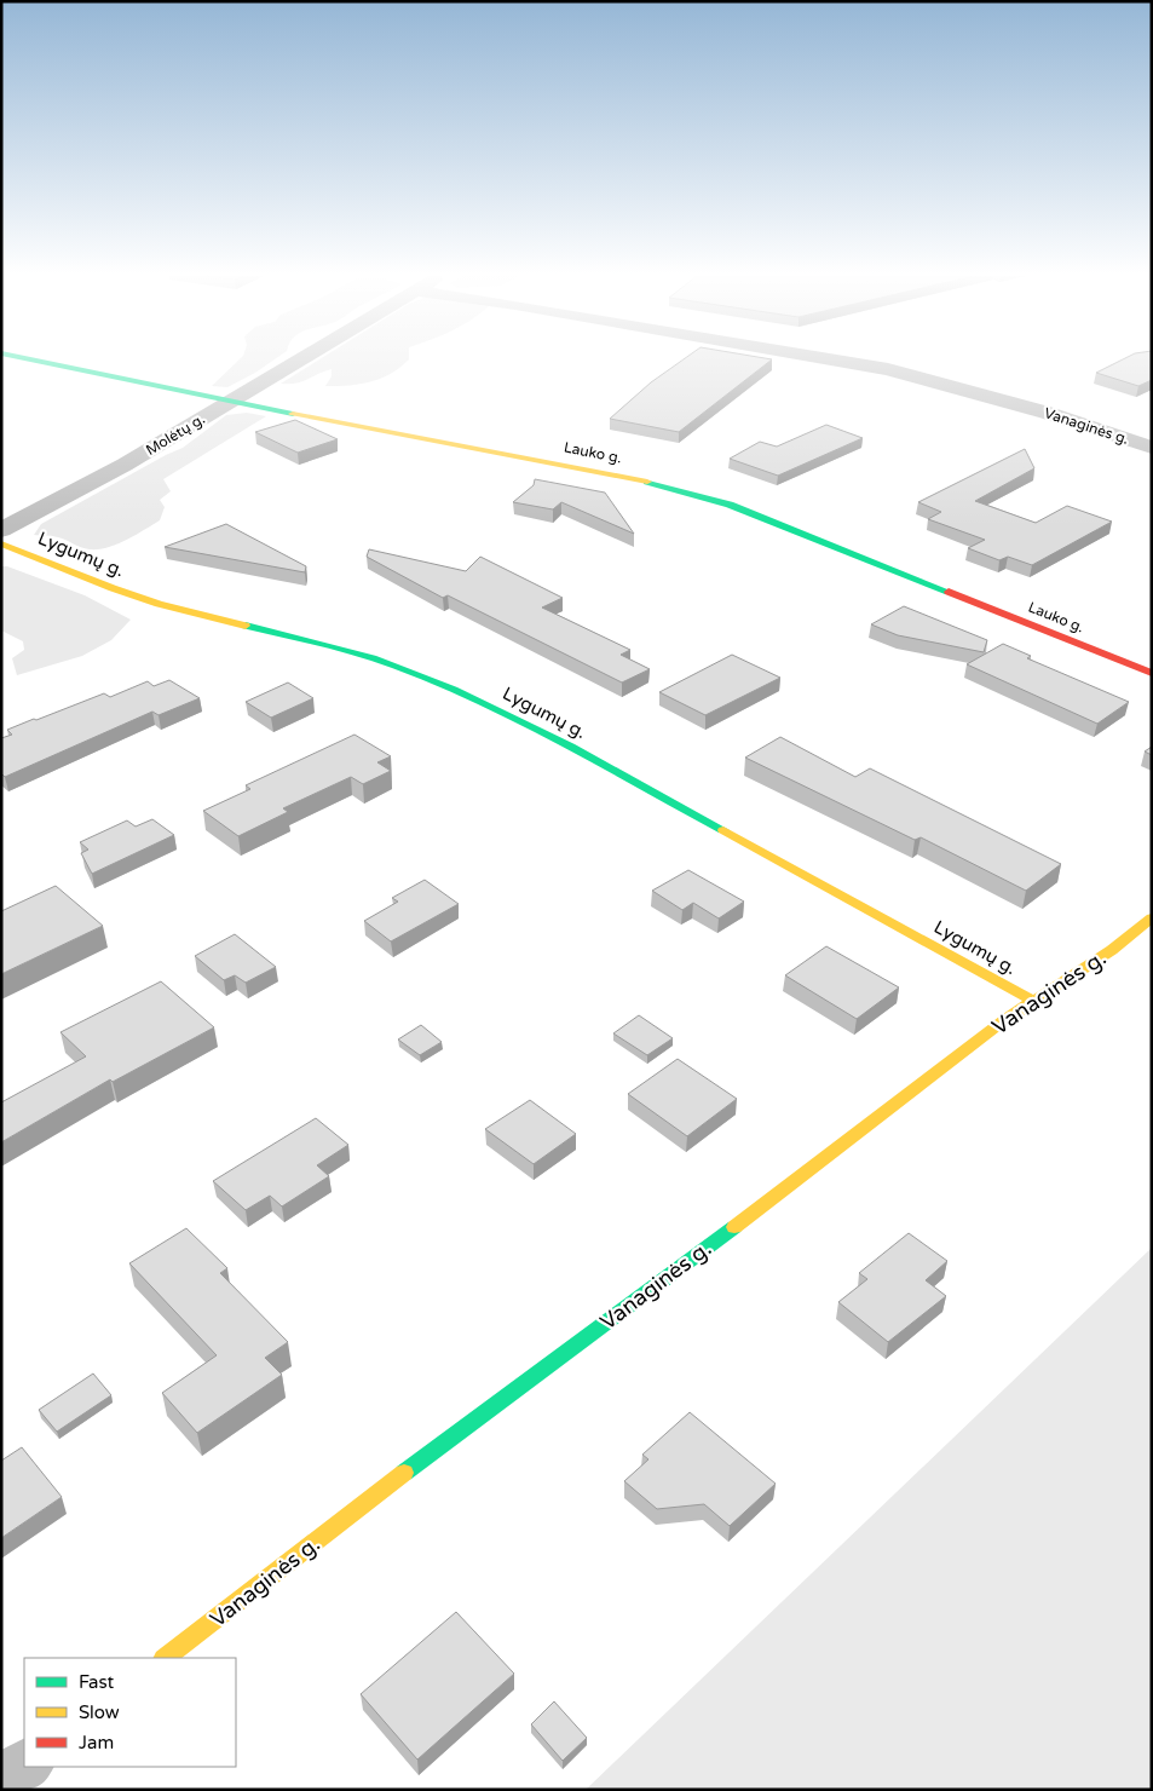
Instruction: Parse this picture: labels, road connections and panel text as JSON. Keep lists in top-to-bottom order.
{
  "streets": {
    "street": [
      "Vanaginės g.",
      "Molėtų g.",
      "Lauko g.",
      "Lygumų g."
    ]
  },
  "crossings": [
    ["Vanaginės g.", "Lygumų g."],
    ["Molėtų g.", "Lauko g."]
  ],
  "legend": ["Fast", "Slow", "Jam"]
}
